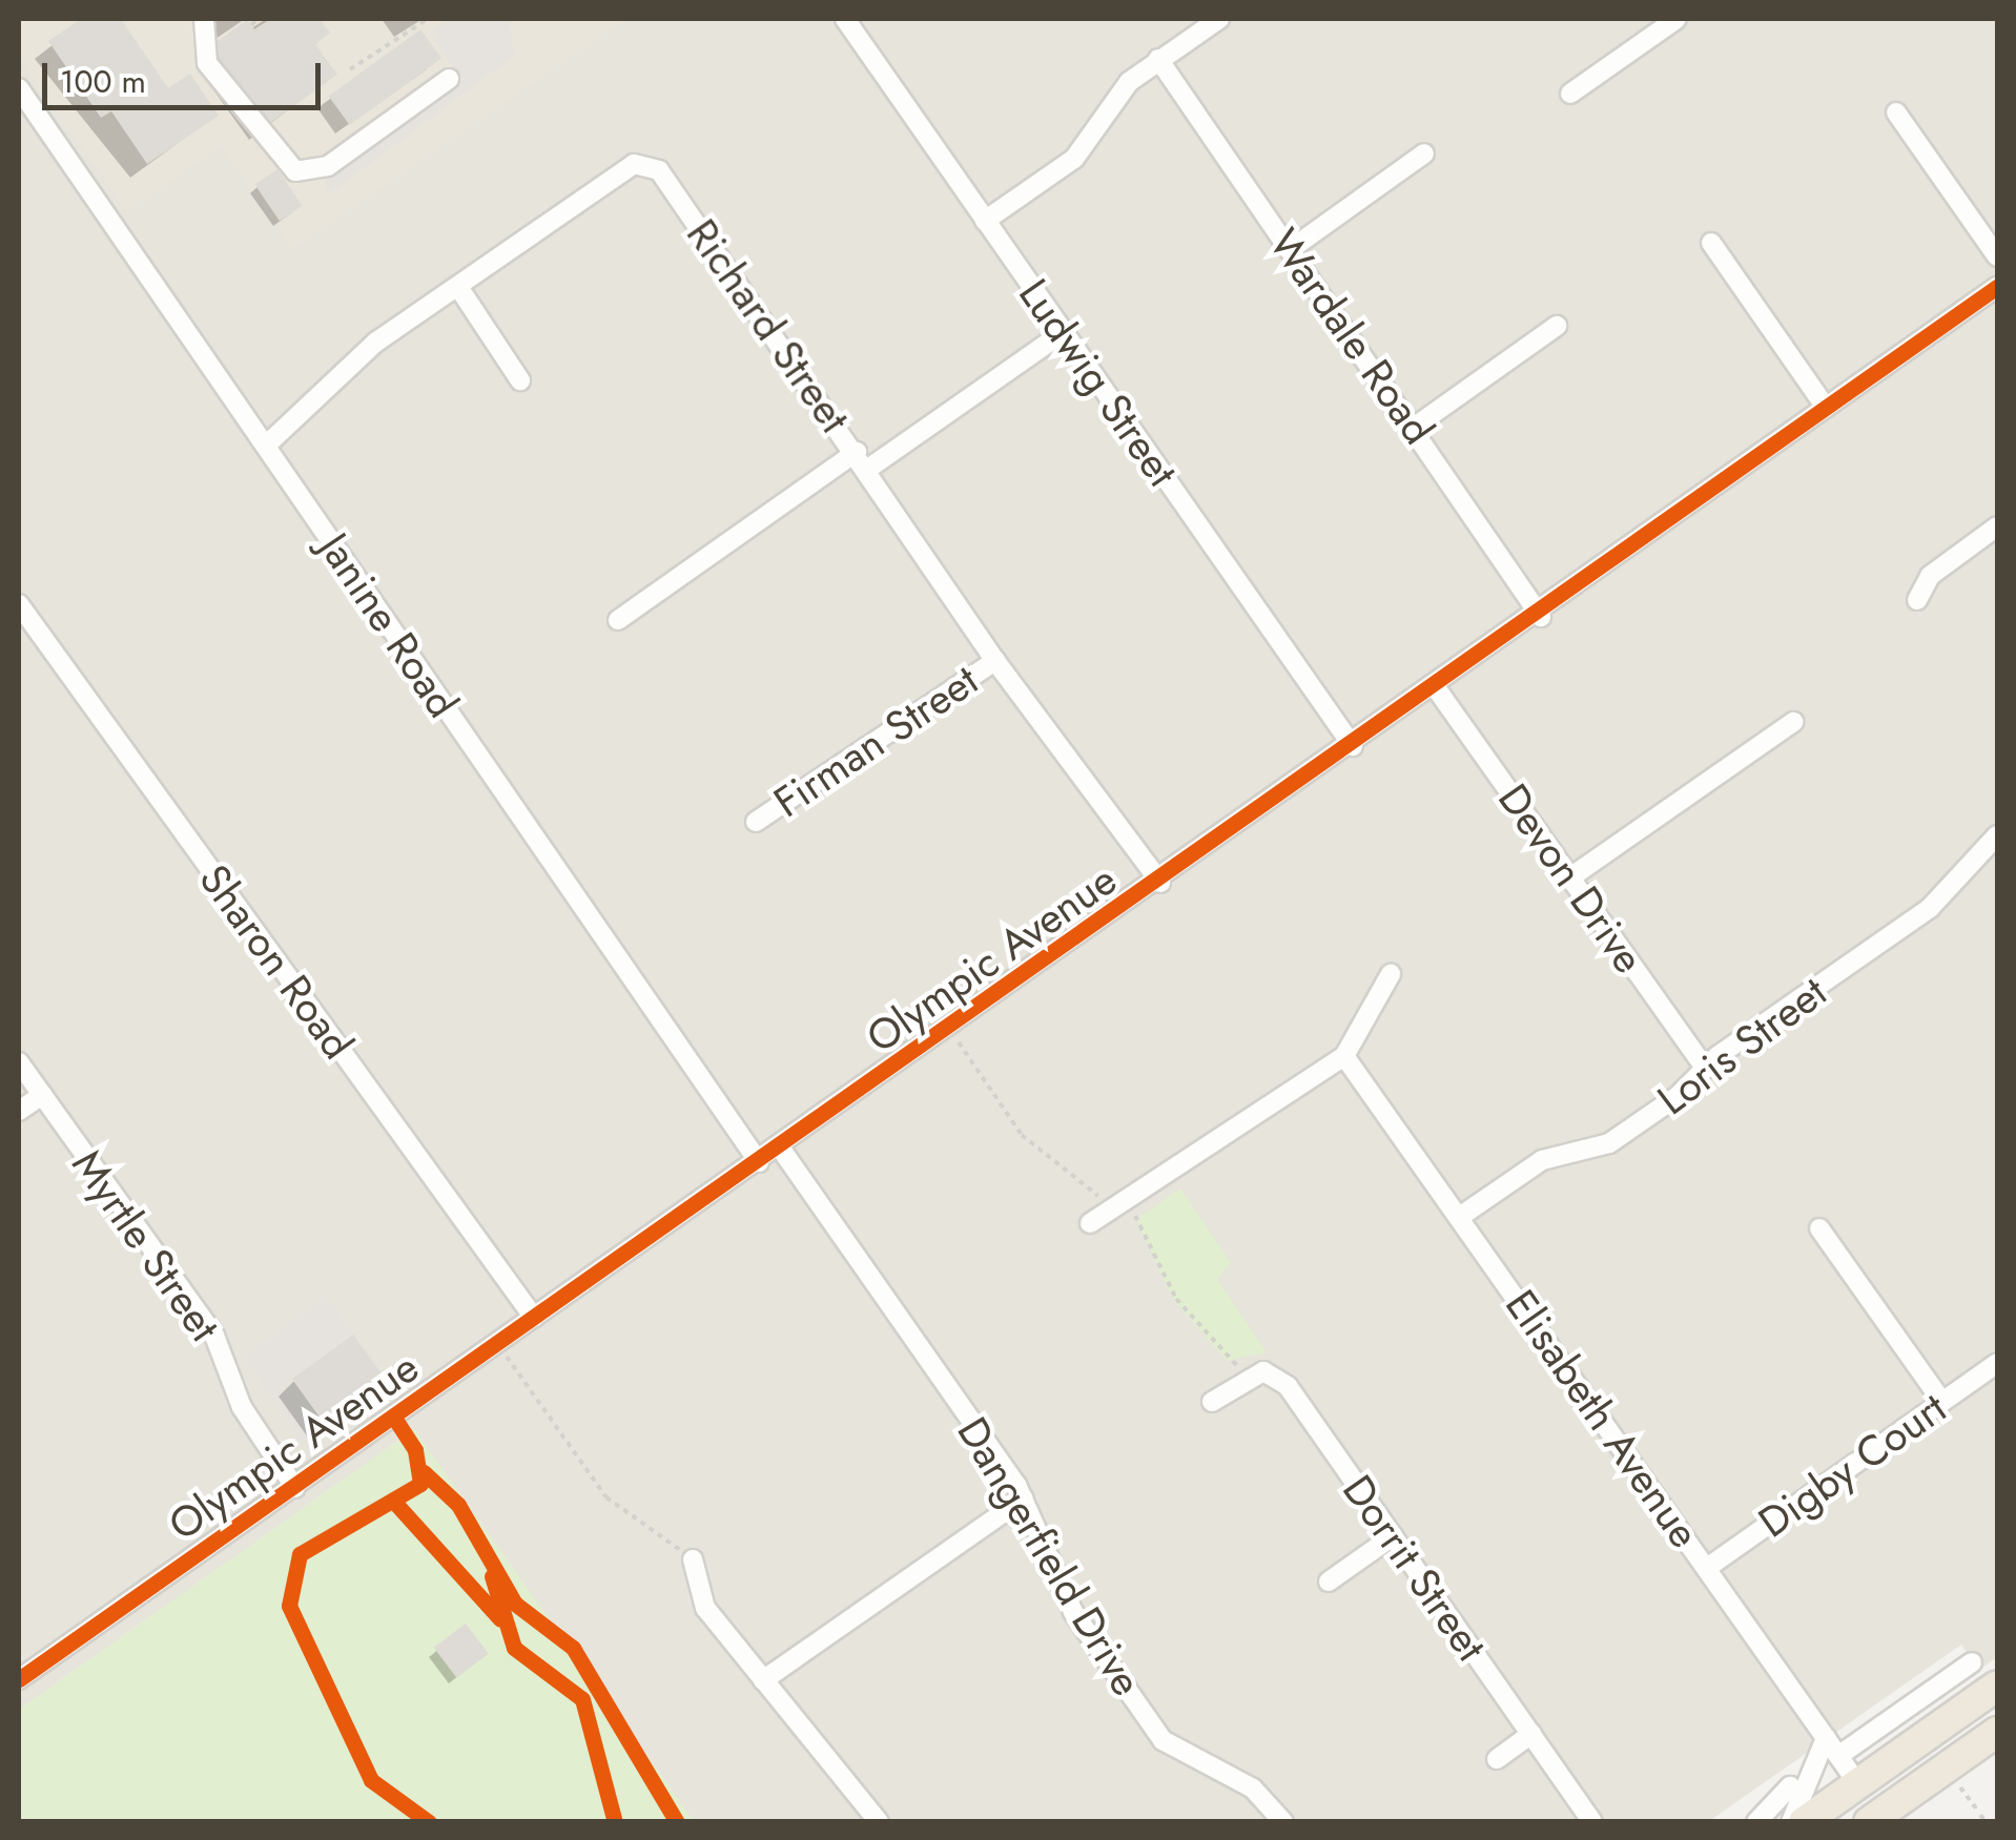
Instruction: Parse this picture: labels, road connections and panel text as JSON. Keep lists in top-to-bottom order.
{
  "streets": {
    "street": [
      "Richard Street",
      "Wardale Road",
      "Ludwig Street",
      "Janine Road",
      "Firman Street",
      "Devon Drive",
      "Olympic Avenue",
      "Sharon Road",
      "Loris Street",
      "Myrtle Street",
      "Elisabeth Avenue",
      "Digby Court",
      "Dangerfield Drive",
      "Dorrit Street"
    ]
  },
  "crossings": [
    ["Richard Street", "Janine Road"],
    ["Richard Street", "Firman Street"],
    ["Richard Street", "Olympic Avenue"],
    ["Wardale Road", "Olympic Avenue"],
    ["Ludwig Street", "Olympic Avenue"],
    ["Janine Road", "Olympic Avenue"],
    ["Devon Drive", "Olympic Avenue"],
    ["Devon Drive", "Loris Street"],
    ["Olympic Avenue", "Sharon Road"],
    ["Olympic Avenue", "Myrtle Street"],
    ["Olympic Avenue", "Dangerfield Drive"],
    ["Loris Street", "Elisabeth Avenue"],
    ["Elisabeth Avenue", "Digby Court"]
  ],
  "scale_bar": "100 m"
}
